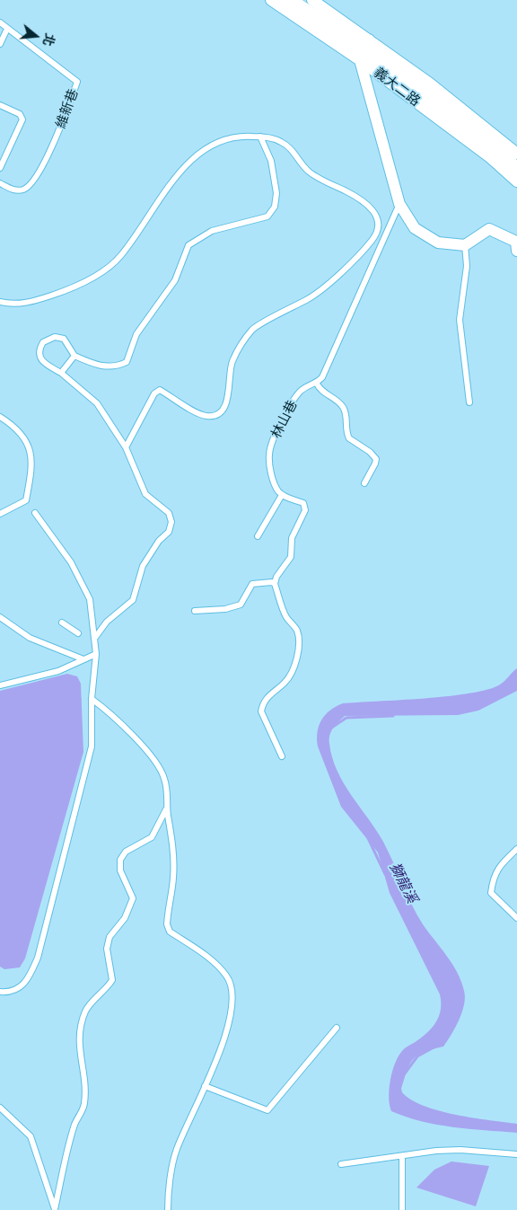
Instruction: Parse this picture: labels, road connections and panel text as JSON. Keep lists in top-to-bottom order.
{
  "streets": {
    "street": ["義大二路"],
    "lane": ["維新巷", "林山巷"]
  },
  "water": ["獅龍溪"],
  "north": "right"
}
